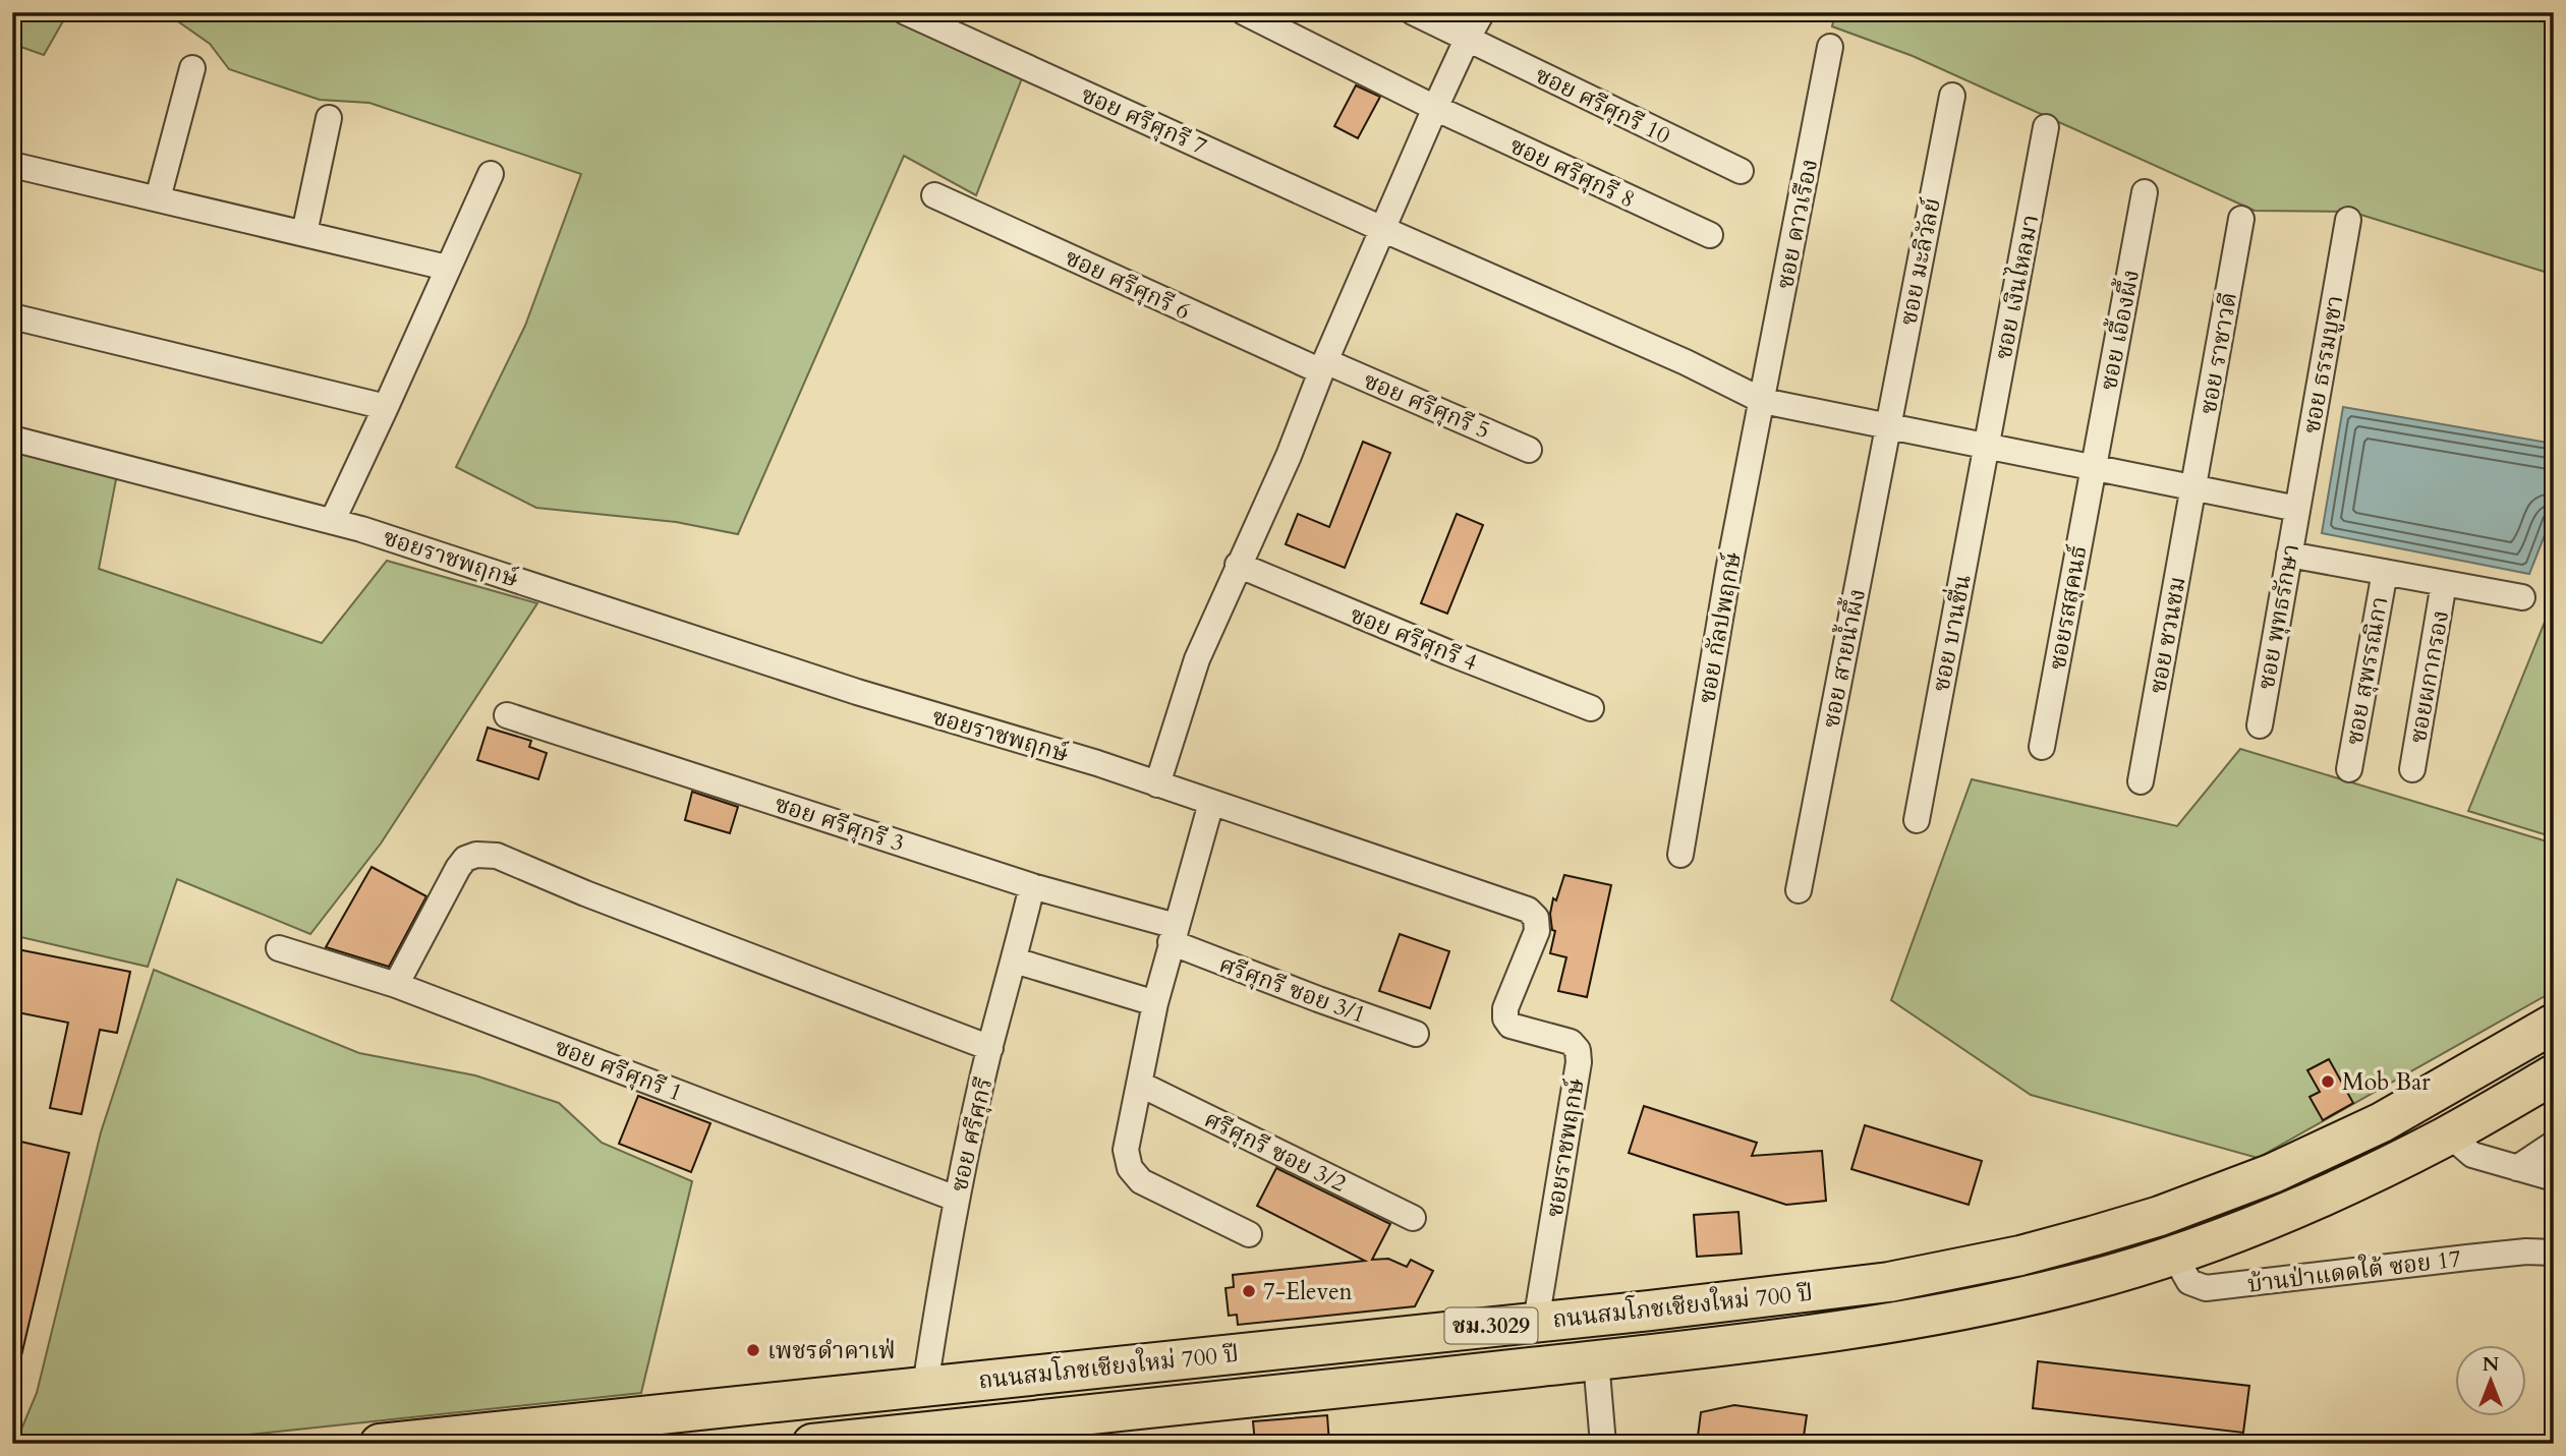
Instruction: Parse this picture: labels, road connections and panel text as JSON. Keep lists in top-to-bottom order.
{
  "streets": {
    "main road": ["ถนนสมโภชเชียงใหม่ 700 ปี", "ชม.3029"],
    "street": [
      "ซอย ศรีศุกรี 10",
      "ซอย ศรีศุกรี 7",
      "ซอย ศรีศุกรี 8",
      "ซอย ดาวเรือง",
      "ซอย มะลิวัลย์",
      "ซอย ศรีศุกรี 6",
      "ซอย เงินไหลมา",
      "ซอย เอื้องผึ้ง",
      "ซอย ราชาวดี",
      "ซอย ธรรมบูชา",
      "ซอย ศรีศุกรี 5",
      "ซอยราชพฤกษ์",
      "ซอยรสสุคนธ์",
      "ซอย พุทธรักษา",
      "ซอย กัลปพฤกษ์",
      "ซอย บานชื่น",
      "ซอย ชวนชม",
      "ซอย ศรีศุกรี 4",
      "ซอย สายน้ำผึ้ง",
      "ซอย สุพรรณิกา",
      "ซอยผกากรอง",
      "ซอย ศรีศุกรี 3",
      "ศรีศุกรี ซอย 3/1",
      "ซอย ศรีศุกรี 1",
      "ซอย ศรีศุกรี",
      "ศรีศุกรี ซอย 3/2",
      "บ้านป่าแดดใต้ ซอย 17"
    ]
  },
  "crossings": [
    ["ซอย ศรีศุกรี 7", "ซอย ดาวเรือง"],
    ["ซอย ศรีศุกรี 7", "ซอย มะลิวัลย์"],
    ["ซอย ศรีศุกรี 7", "ซอย เงินไหลมา"],
    ["ซอย ศรีศุกรี 7", "ซอย เอื้องผึ้ง"],
    ["ซอย ศรีศุกรี 7", "ซอย ราชาวดี"],
    ["ซอย ศรีศุกรี 7", "ซอย ธรรมบูชา"],
    ["ซอย ศรีศุกรี 7", "ซอยรสสุคนธ์"],
    ["ซอย ศรีศุกรี 7", "ซอย พุทธรักษา"],
    ["ซอย ศรีศุกรี 7", "ซอย กัลปพฤกษ์"],
    ["ซอย ศรีศุกรี 7", "ซอย บานชื่น"],
    ["ซอย ศรีศุกรี 7", "ซอย ชวนชม"],
    ["ซอย ศรีศุกรี 7", "ซอย สายน้ำผึ้ง"],
    ["ซอย ดาวเรือง", "ซอย กัลปพฤกษ์"],
    ["ซอย มะลิวัลย์", "ซอย สายน้ำผึ้ง"],
    ["ซอย ศรีศุกรี 6", "ซอย ศรีศุกรี 5"],
    ["ซอย เงินไหลมา", "ซอย บานชื่น"],
    ["ซอย เอื้องผึ้ง", "ซอยรสสุคนธ์"],
    ["ซอย ราชาวดี", "ซอย ชวนชม"],
    ["ซอย ธรรมบูชา", "ซอย พุทธรักษา"],
    ["ซอยราชพฤกษ์", "ถนนสมโภชเชียงใหม่ 700 ปี"],
    ["ซอย ศรีศุกรี 3", "ศรีศุกรี ซอย 3/1"],
    ["ซอย ศรีศุกรี 3", "ซอย ศรีศุกรี"],
    ["ซอย ศรีศุกรี 1", "ซอย ศรีศุกรี"],
    ["ซอย ศรีศุกรี", "ถนนสมโภชเชียงใหม่ 700 ปี"],
    ["บ้านป่าแดดใต้ ซอย 17", "ถนนสมโภชเชียงใหม่ 700 ปี"]
  ],
  "places": ["Mob Bar", "7-Eleven", "เพชรดำคาเฟ่"],
  "north": "top"
}
